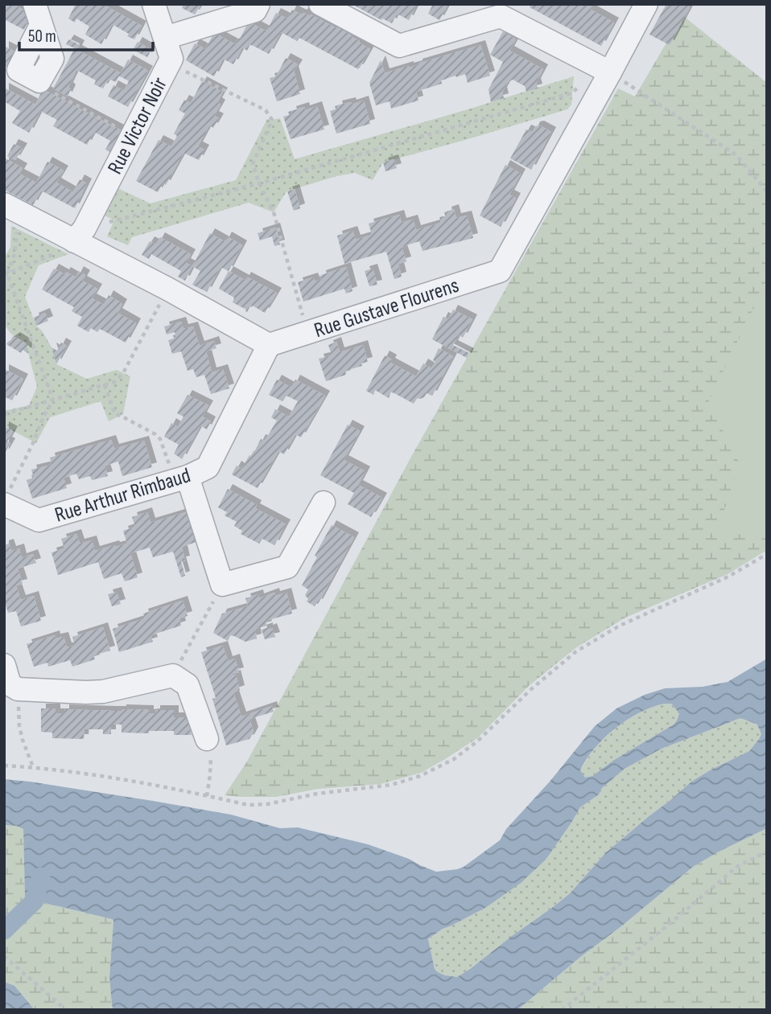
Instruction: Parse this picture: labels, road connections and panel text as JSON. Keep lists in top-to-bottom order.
{
  "streets": {
    "street": ["Rue Victor Noir", "Rue Gustave Flourens", "Rue Arthur Rimbaud"]
  },
  "crossings": [
    ["Rue Gustave Flourens", "Rue Arthur Rimbaud"]
  ],
  "scale_bar": "50 m"
}
